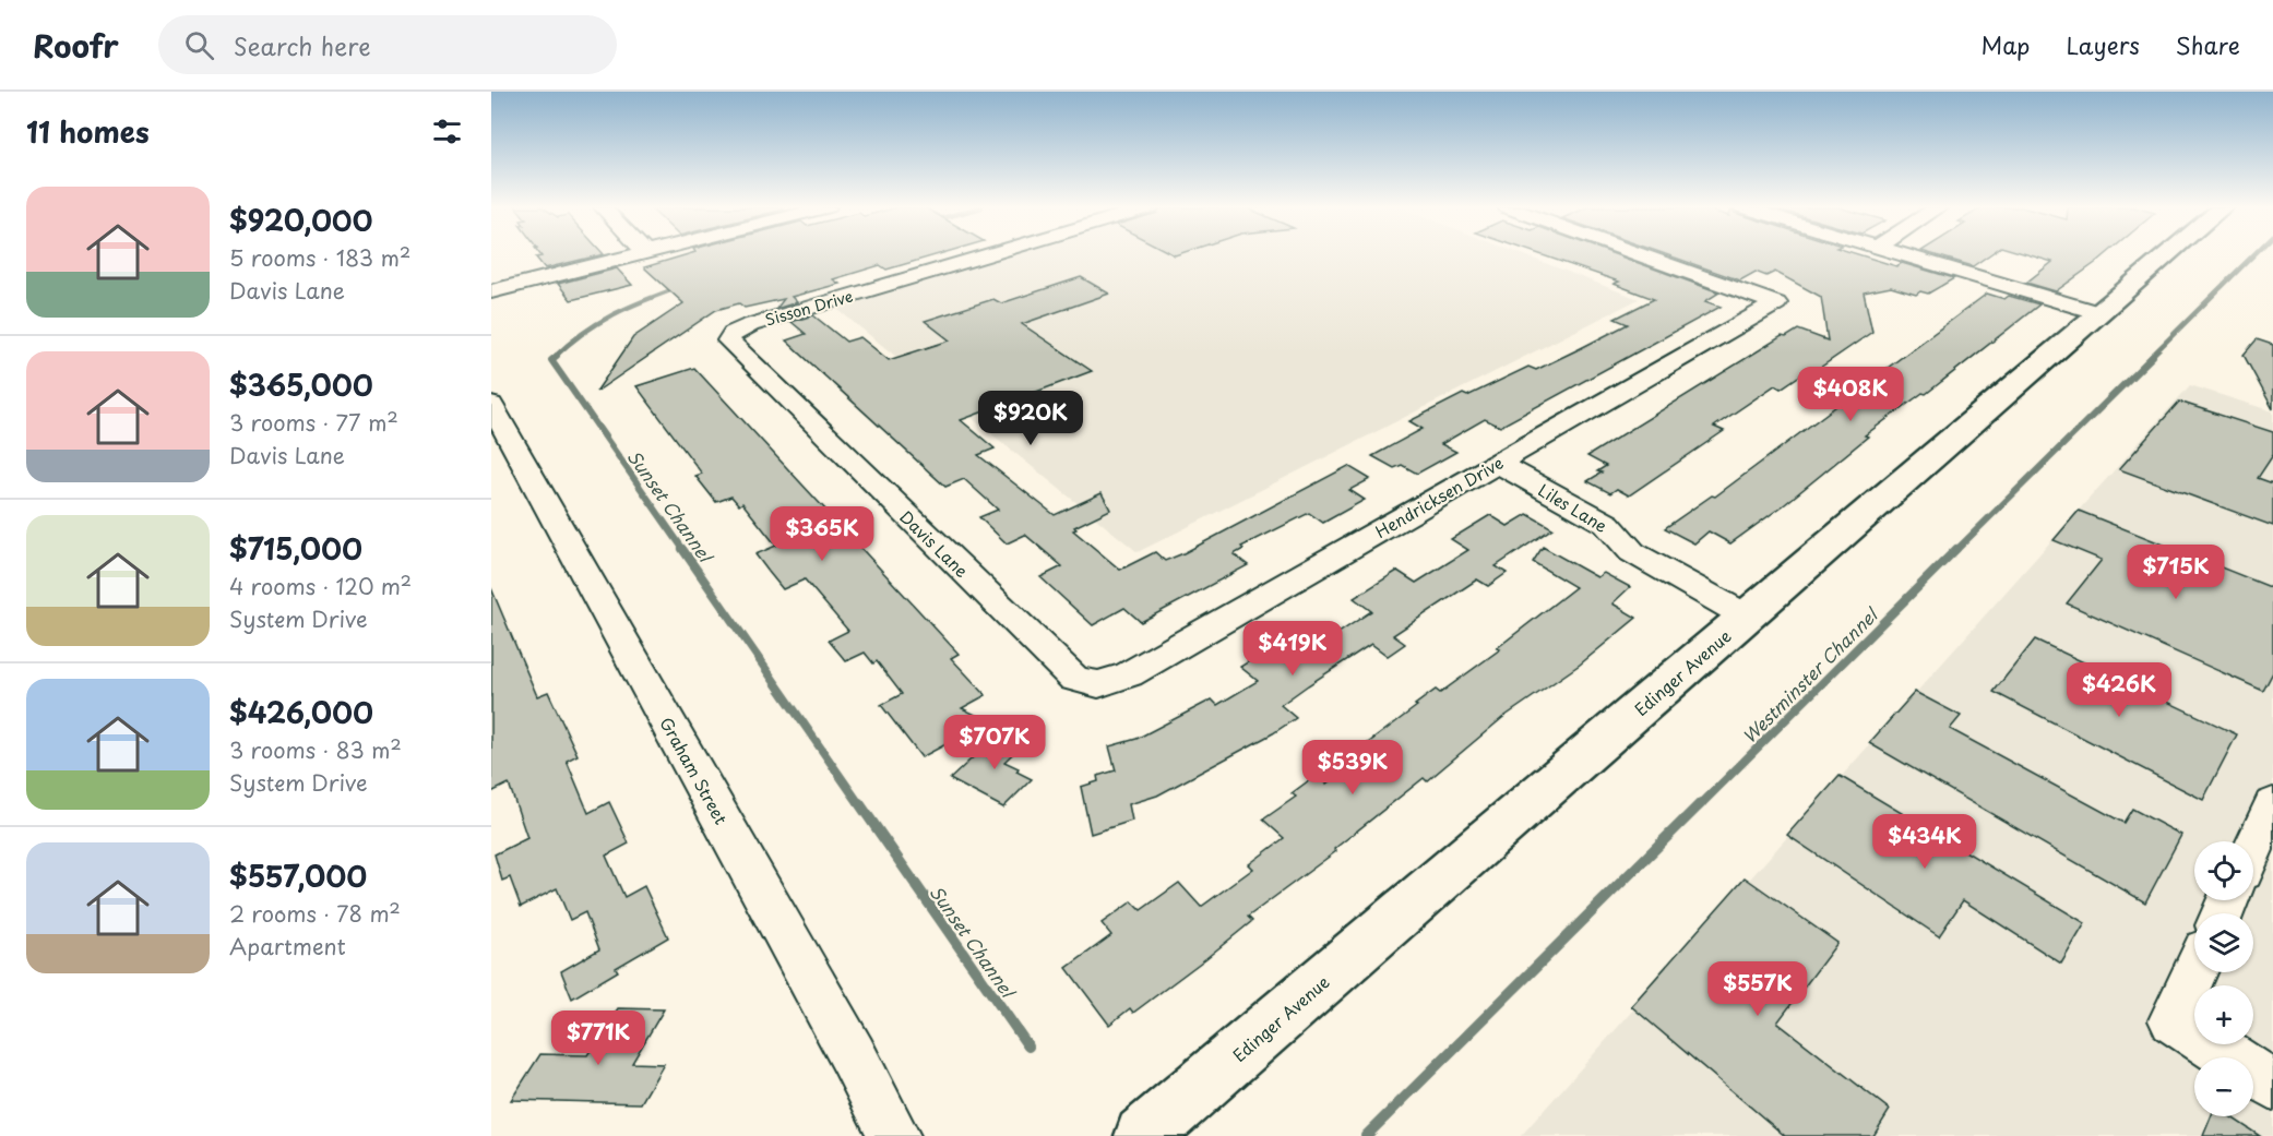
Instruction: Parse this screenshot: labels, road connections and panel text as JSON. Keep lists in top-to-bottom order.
{
  "streets": {
    "main road": ["Edinger Avenue"],
    "street": [
      "Sisson Drive",
      "Hendricksen Drive",
      "Liles Lane",
      "Davis Lane",
      "Graham Street"
    ]
  },
  "crossings": [
    ["Sisson Drive", "Davis Lane"],
    ["Hendricksen Drive", "Liles Lane"],
    ["Hendricksen Drive", "Davis Lane"],
    ["Liles Lane", "Edinger Avenue"]
  ],
  "water": ["Sunset Channel", "Westminster Channel"],
  "page": {
    "header": "Roofr",
    "search": "Search here",
    "nav": ["Map", "Layers", "Share"],
    "heading": "11 homes",
    "list": [
      {
        "name": "$920,000",
        "note": "5 rooms · 183 m² · Davis Lane"
      },
      {
        "name": "$365,000",
        "note": "3 rooms · 77 m² · Davis Lane"
      },
      {
        "name": "$715,000",
        "note": "4 rooms · 120 m² · System Drive"
      },
      {
        "name": "$426,000",
        "note": "3 rooms · 83 m² · System Drive"
      },
      {
        "name": "$557,000",
        "note": "2 rooms · 78 m² · Apartment"
      }
    ],
    "price": [
      "$408K",
      "$920K",
      "$365K",
      "$715K",
      "$419K",
      "$426K",
      "$707K",
      "$539K",
      "$434K",
      "$557K",
      "$771K"
    ],
    "map_buttons": ["+", "−"]
  }
}
